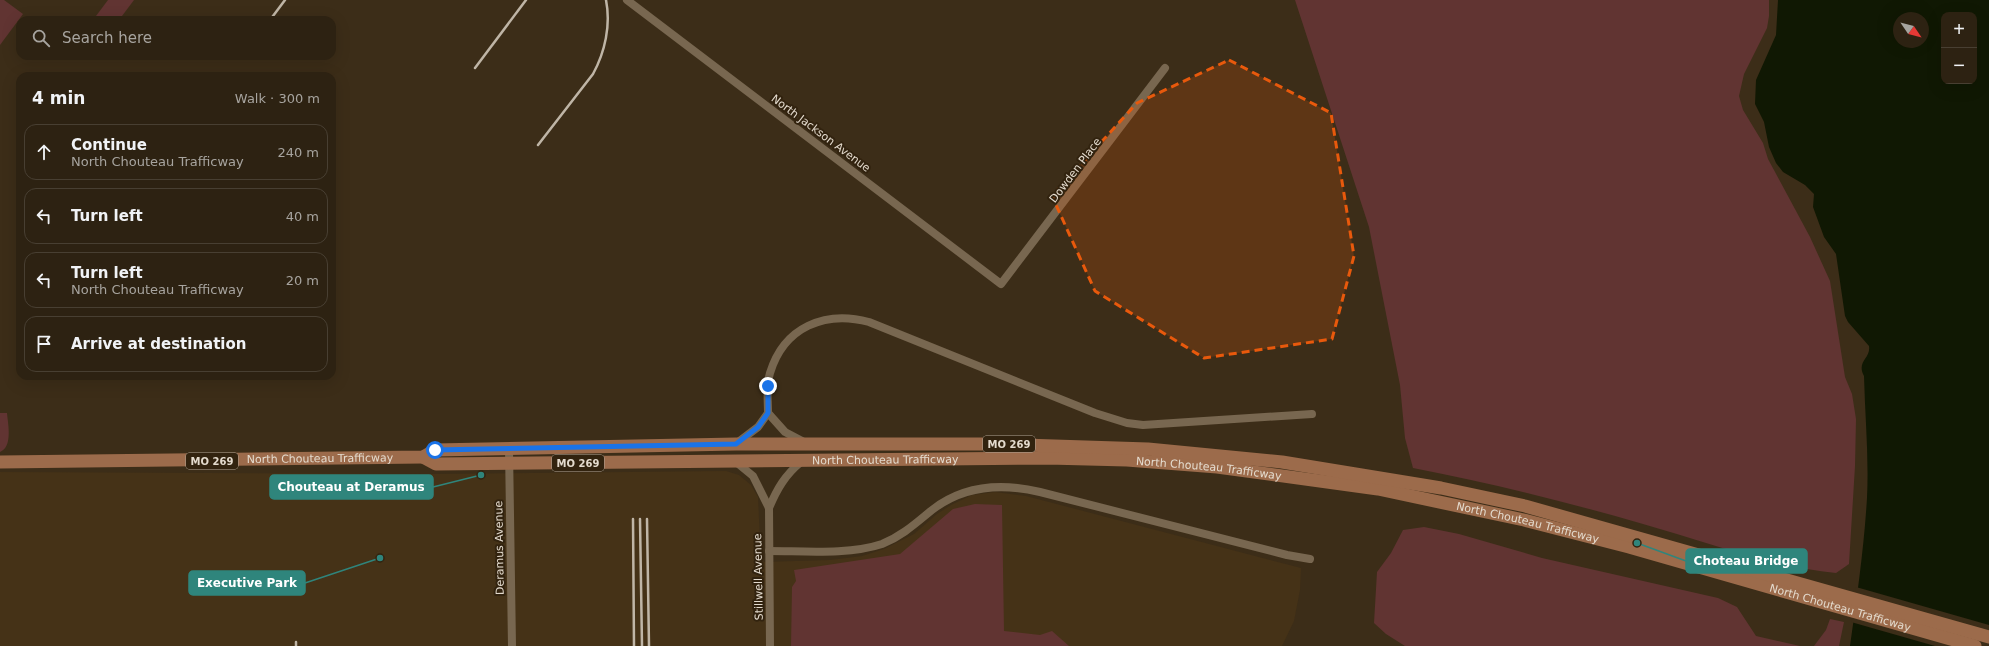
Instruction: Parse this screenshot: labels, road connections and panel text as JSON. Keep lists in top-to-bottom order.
{
  "streets": {
    "main road": ["MO 269", "North Chouteau Trafficway"],
    "street": [
      "North Jackson Avenue",
      "Dowden Place",
      "Deramus Avenue",
      "Stillwell Avenue"
    ]
  },
  "crossings": [
    ["North Jackson Avenue", "Dowden Place"],
    ["North Chouteau Trafficway", "Deramus Avenue"],
    ["North Chouteau Trafficway", "Stillwell Avenue"]
  ],
  "places": ["Chouteau at Deramus", "Choteau Bridge", "Executive Park"],
  "north": "bottom right",
  "page": {
    "map_buttons": ["+", "−"],
    "search": "Search here",
    "heading": ["4 min", "Walk · 300 m"],
    "list": [
      ["Continue", "North Chouteau Trafficway", "240 m"],
      ["Turn left", "40 m"],
      ["Turn left", "North Chouteau Trafficway", "20 m"],
      "Arrive at destination"
    ]
  }
}
